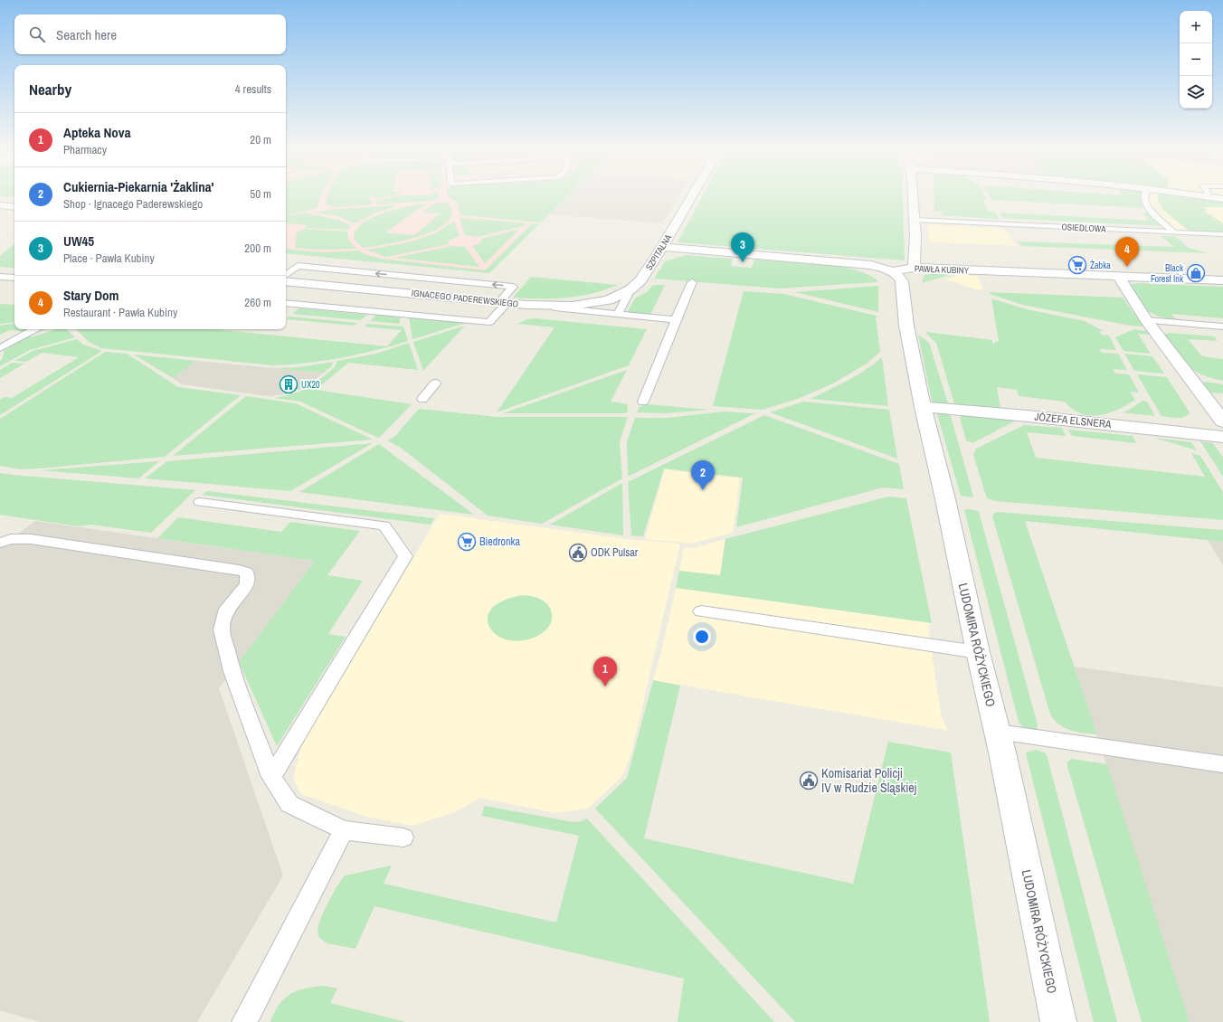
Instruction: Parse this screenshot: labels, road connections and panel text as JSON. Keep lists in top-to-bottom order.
{
  "streets": {
    "street": [
      "SZPITALNA",
      "PAWŁA KUBINY",
      "IGNACEGO PADEREWSKIEGO",
      "JÓZEFA ELSNERA",
      "LUDOMIRA RÓŻYCKIEGO"
    ],
    "lane": ["OSIEDLOWA"]
  },
  "crossings": [
    ["SZPITALNA", "PAWŁA KUBINY"],
    ["SZPITALNA", "IGNACEGO PADEREWSKIEGO"],
    ["PAWŁA KUBINY", "LUDOMIRA RÓŻYCKIEGO"],
    ["JÓZEFA ELSNERA", "LUDOMIRA RÓŻYCKIEGO"]
  ],
  "places": {
    "supermarket": ["Żabka", "Biedronka"],
    "shop": ["Black Forest Ink"],
    "building": ["UX20"],
    "public building": ["ODK Pulsar", "Komisariat Policji IV w Rudzie Śląskiej"]
  },
  "page": {
    "map_buttons": ["+", "−"],
    "search": "Search here",
    "heading": ["Nearby", "4 results"],
    "list": [
      {
        "mark": "1",
        "name": "Apteka Nova",
        "note": "Pharmacy",
        "value": "20 m"
      },
      {
        "mark": "2",
        "name": "Cukiernia-Piekarnia 'Żaklina'",
        "note": "Shop · Ignacego Paderewskiego",
        "value": "50 m"
      },
      {
        "mark": "3",
        "name": "UW45",
        "note": "Place · Pawła Kubiny",
        "value": "200 m"
      },
      {
        "mark": "4",
        "name": "Stary Dom",
        "note": "Restaurant · Pawła Kubiny",
        "value": "260 m"
      }
    ],
    "pins": [
      "3",
      "4",
      "2",
      "1"
    ]
  }
}
